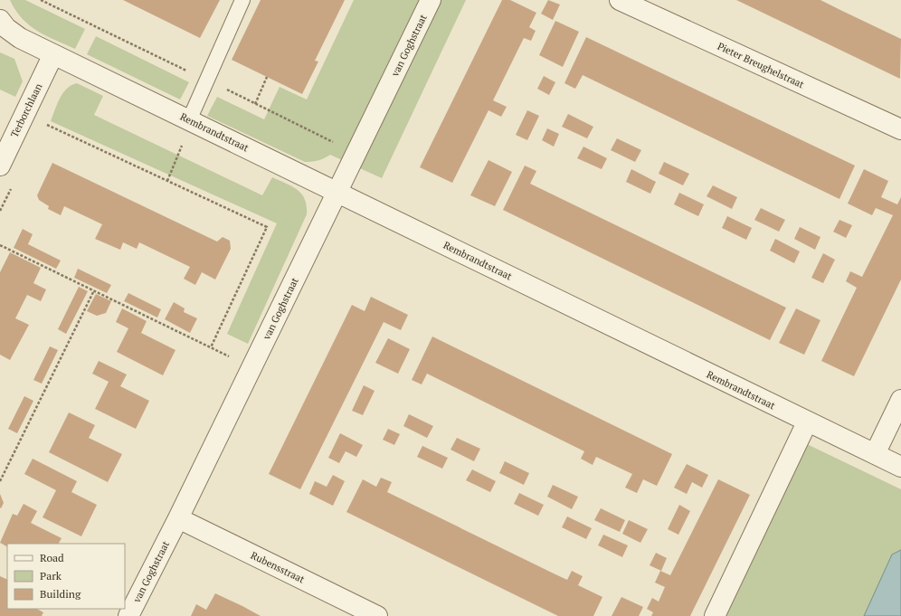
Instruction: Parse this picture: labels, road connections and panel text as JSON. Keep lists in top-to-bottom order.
{
  "streets": {
    "street": [
      "van Goghstraat",
      "Pieter Breughelstraat",
      "Terborchlaan",
      "Rembrandtstraat",
      "Rubensstraat"
    ]
  },
  "crossings": [
    ["van Goghstraat", "Rembrandtstraat"],
    ["van Goghstraat", "Rubensstraat"],
    ["Terborchlaan", "Rembrandtstraat"]
  ],
  "legend": ["Road", "Park", "Building"]
}
